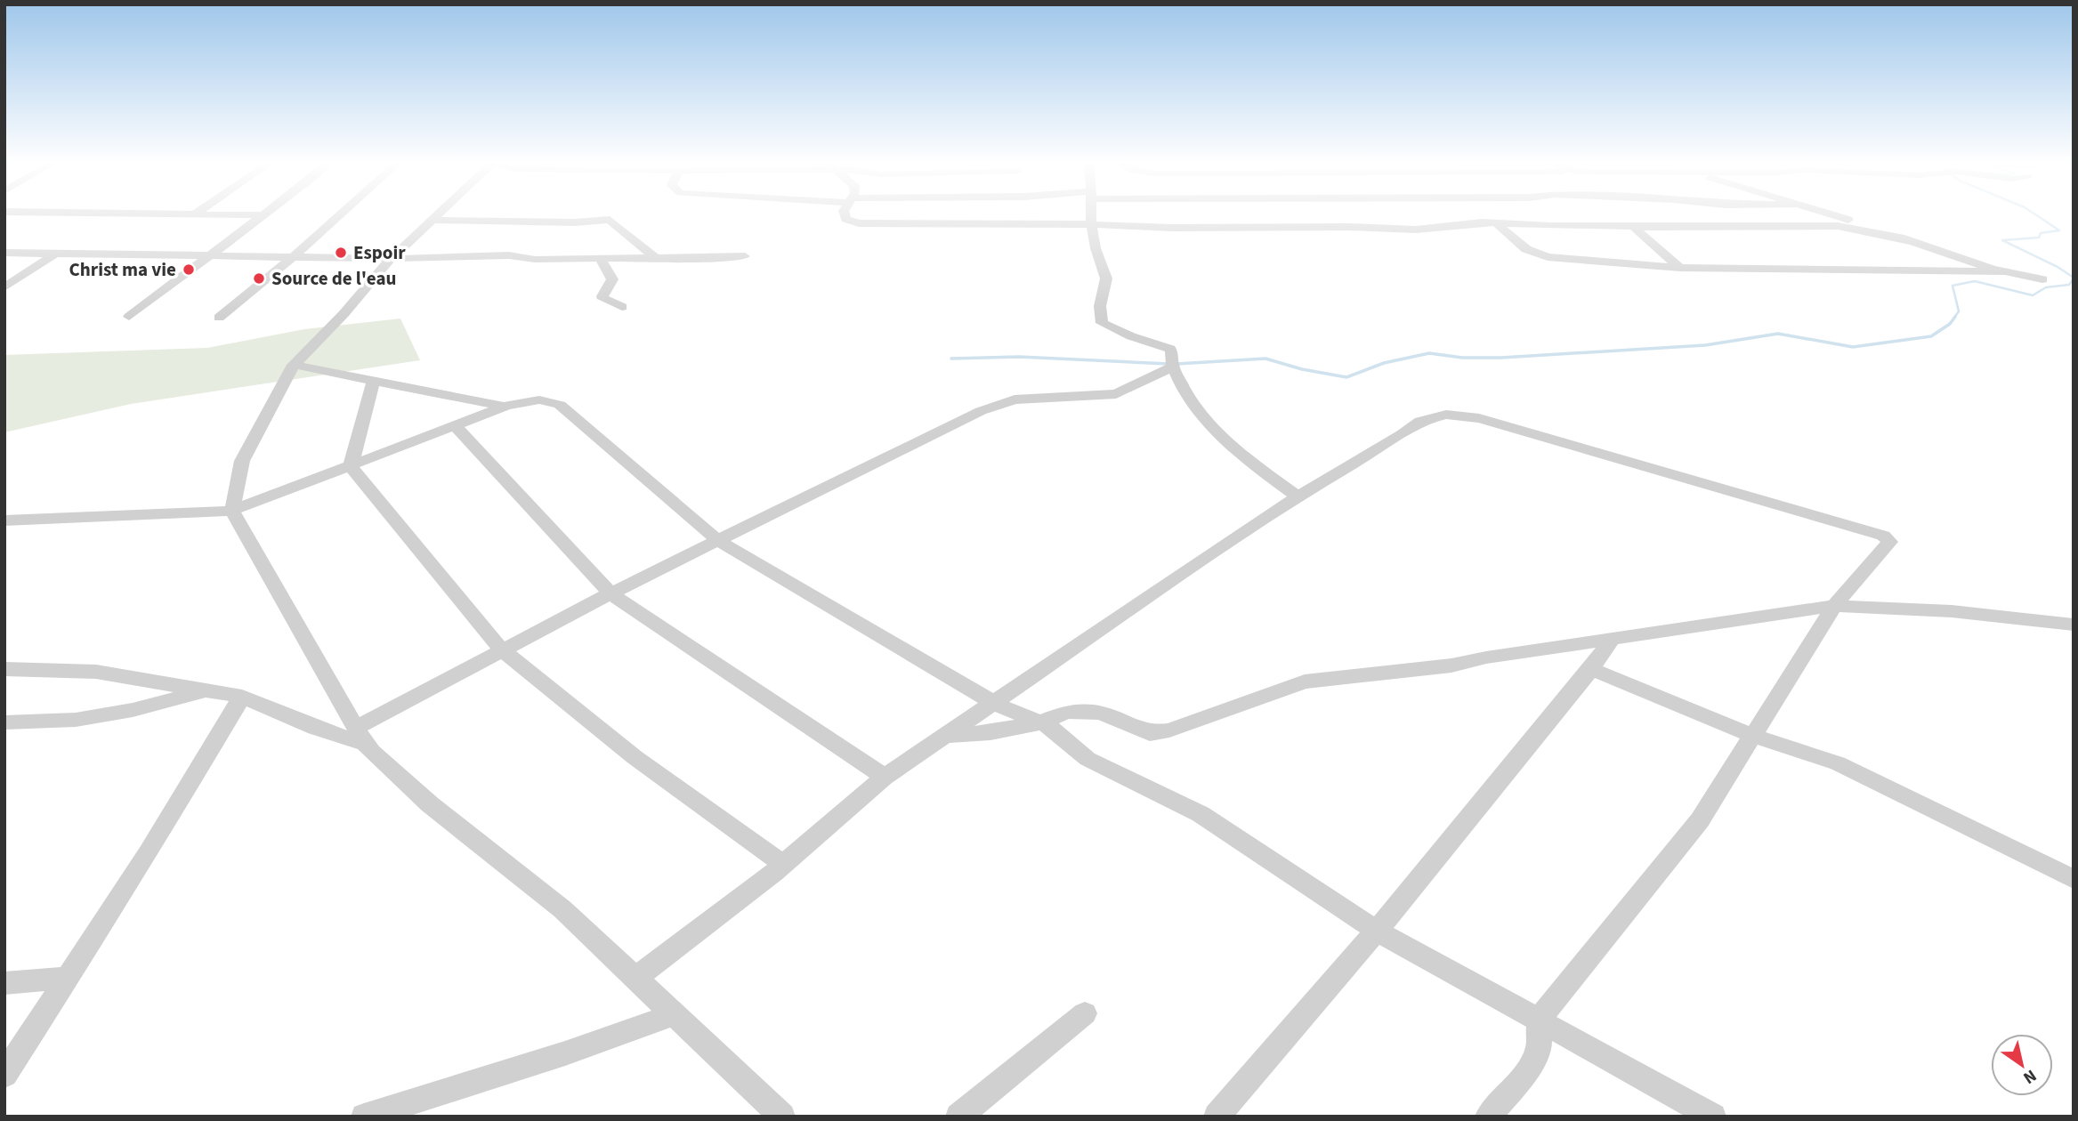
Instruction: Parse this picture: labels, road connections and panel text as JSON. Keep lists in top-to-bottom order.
{
  "places": ["Espoir", "Christ ma vie", "Source de l'eau"],
  "north": "bottom right"
}
